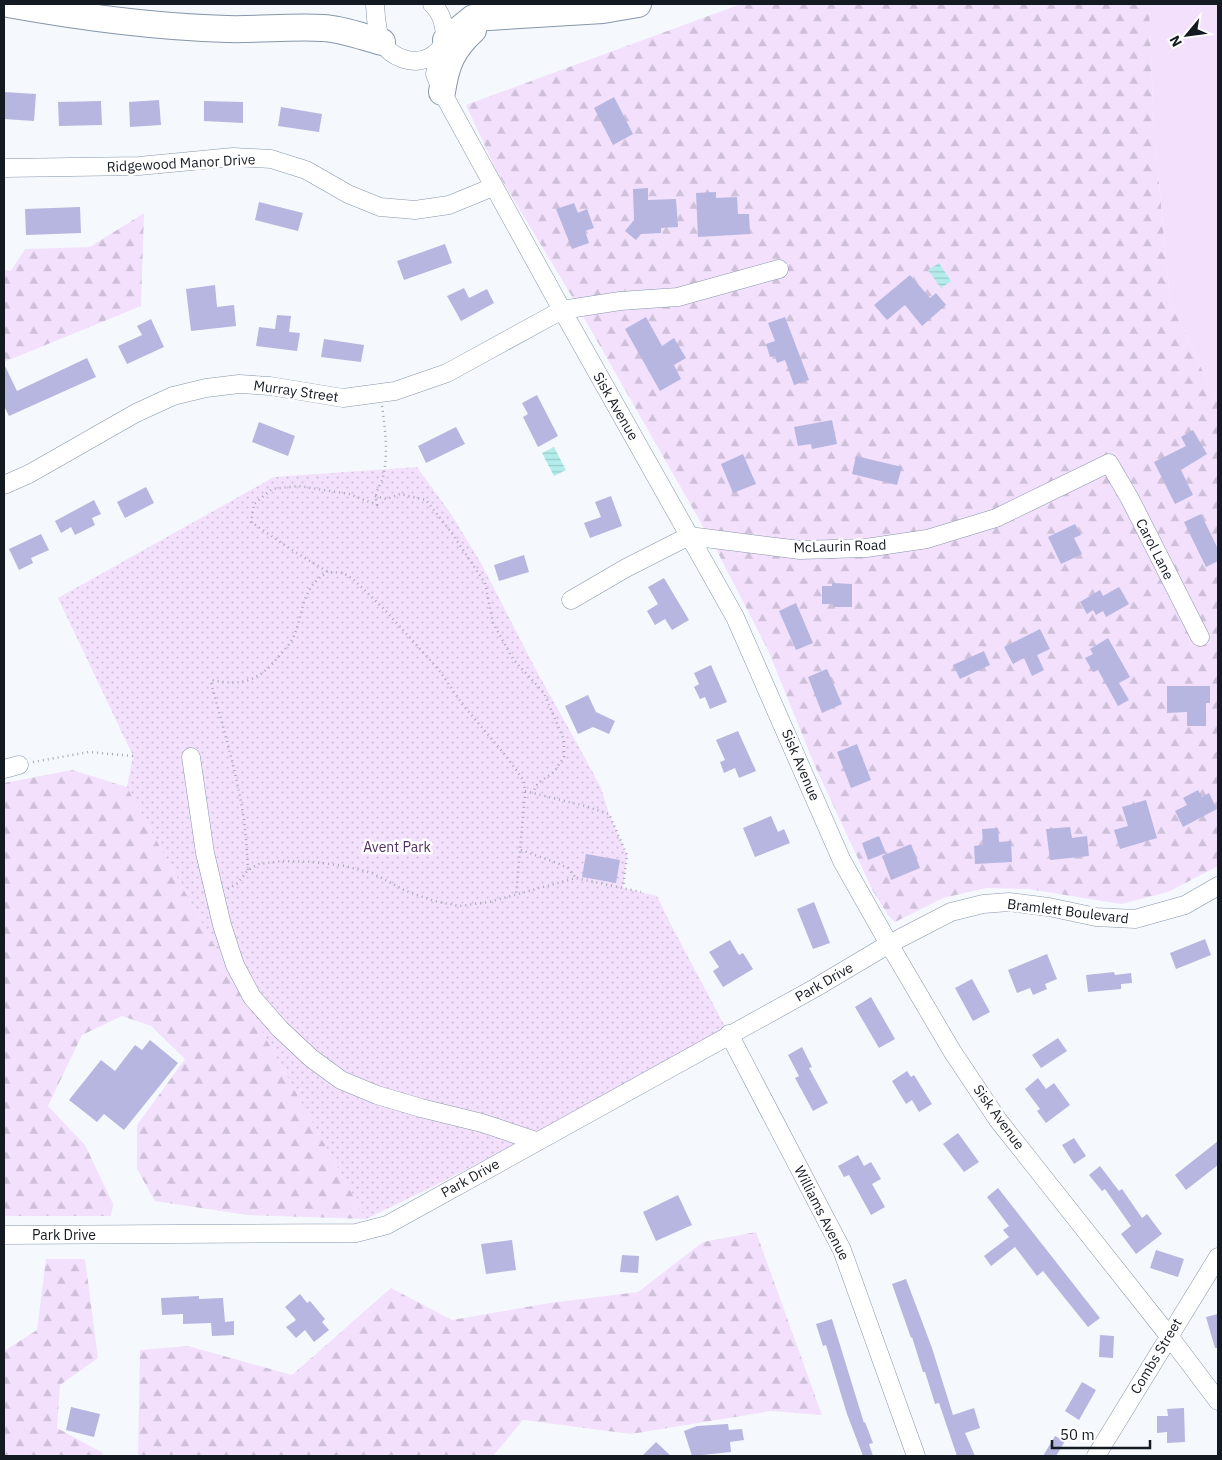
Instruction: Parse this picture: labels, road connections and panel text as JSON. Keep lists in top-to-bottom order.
{
  "streets": {
    "street": [
      "Ridgewood Manor Drive",
      "Murray Street",
      "Sisk Avenue",
      "McLaurin Road",
      "Carol Lane",
      "Bramlett Boulevard",
      "Park Drive",
      "Williams Avenue",
      "Combs Street"
    ]
  },
  "crossings": [
    ["Ridgewood Manor Drive", "Sisk Avenue"],
    ["Murray Street", "Sisk Avenue"],
    ["Sisk Avenue", "McLaurin Road"],
    ["Sisk Avenue", "Bramlett Boulevard"],
    ["Sisk Avenue", "Park Drive"],
    ["Sisk Avenue", "Combs Street"],
    ["McLaurin Road", "Carol Lane"],
    ["Bramlett Boulevard", "Park Drive"],
    ["Park Drive", "Williams Avenue"]
  ],
  "parks": ["Avent Park"],
  "scale_bar": "50 m",
  "north": "bottom left"
}
